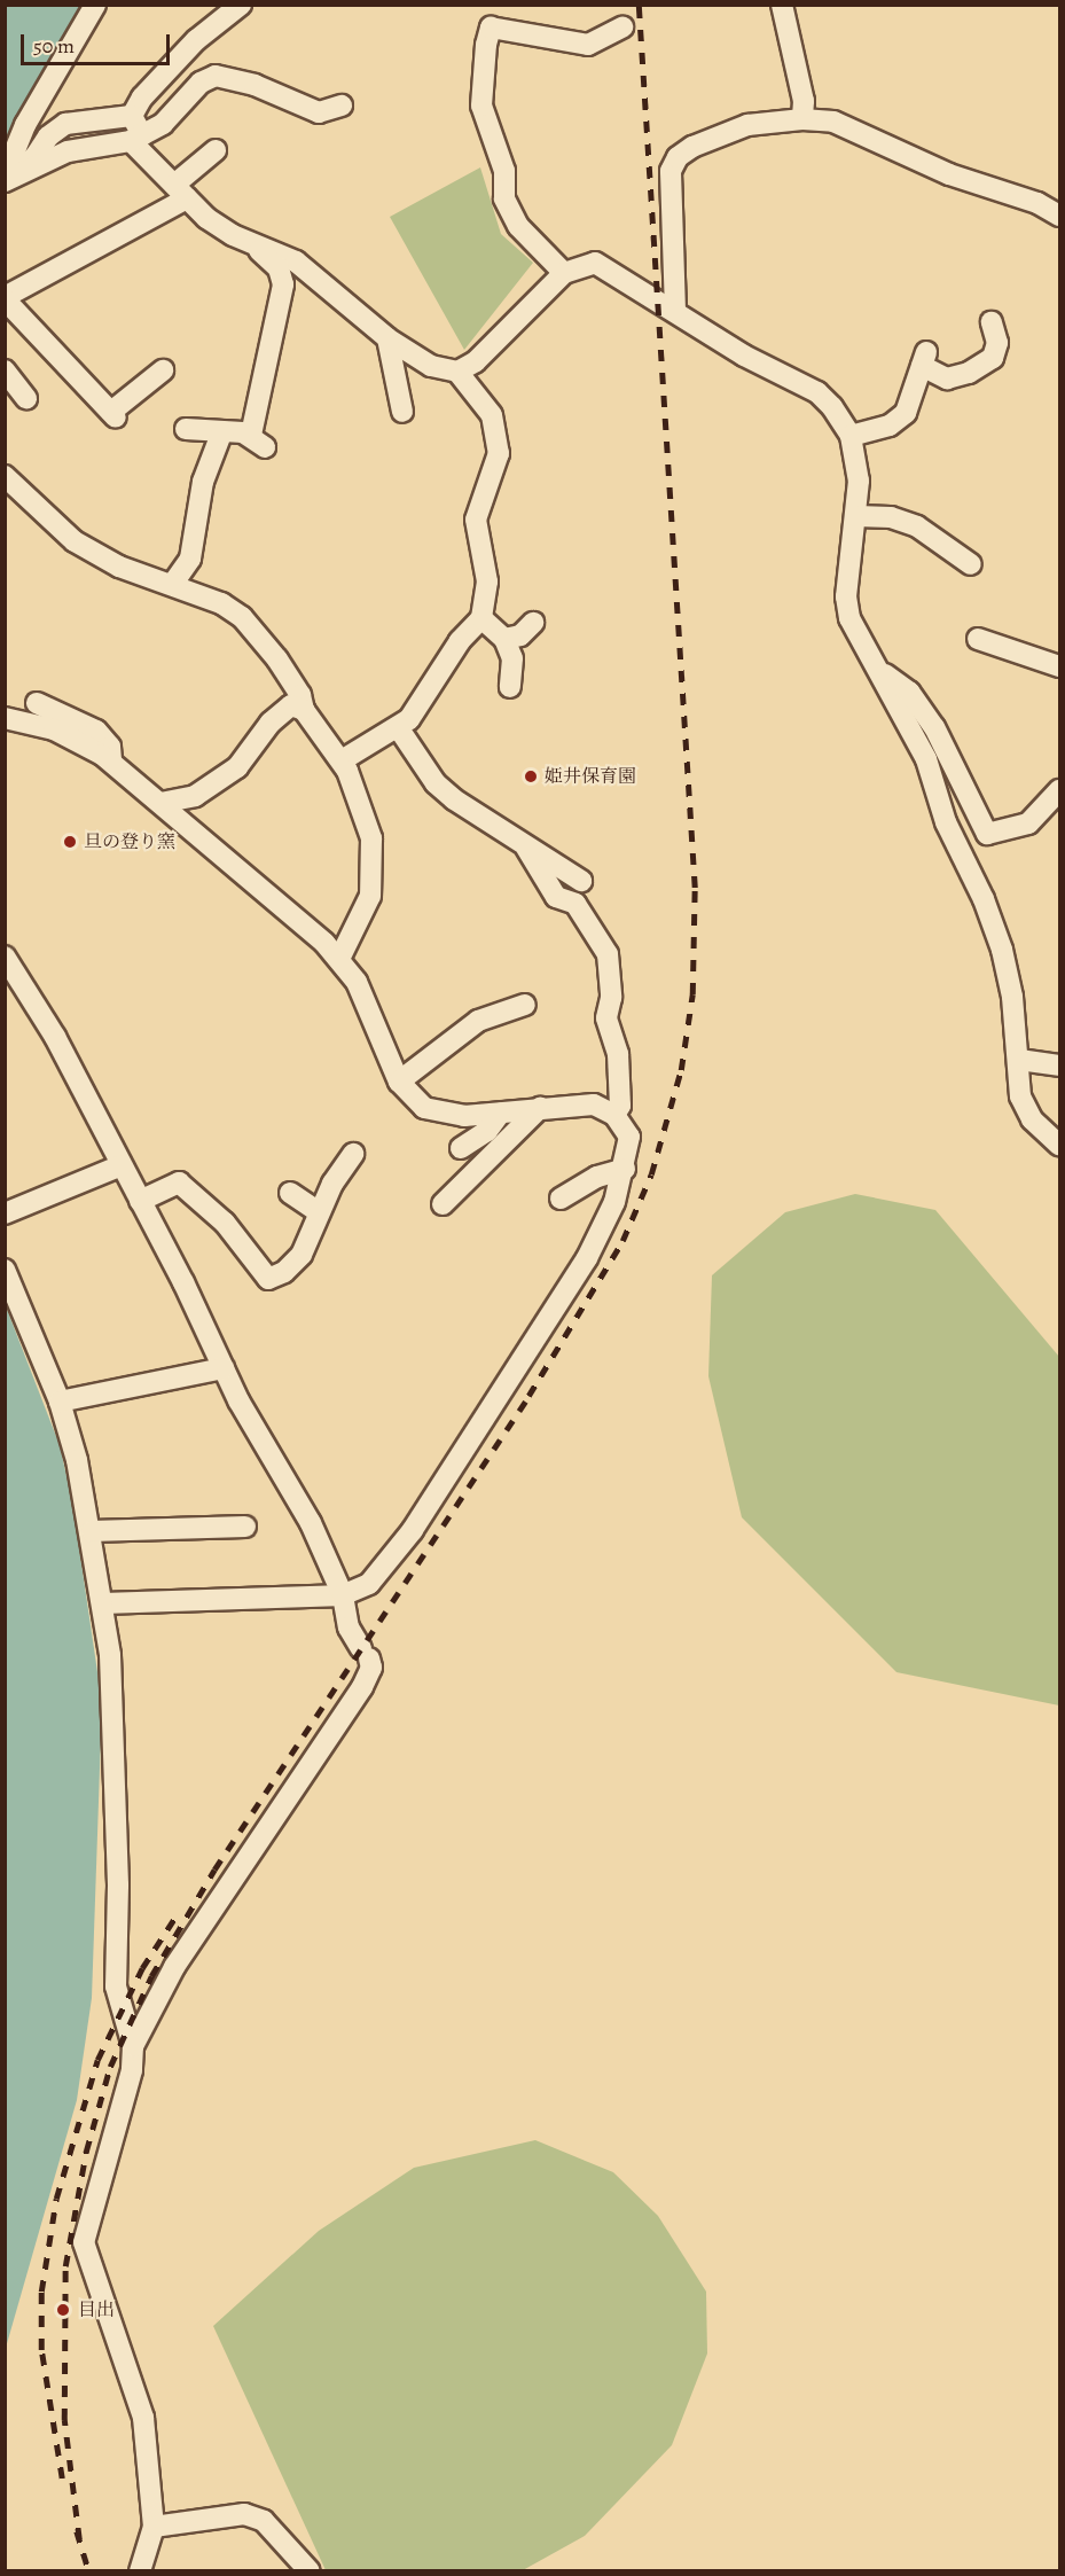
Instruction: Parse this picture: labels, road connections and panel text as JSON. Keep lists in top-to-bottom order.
{
  "places": ["姫井保育園", "旦の登り窯", "目出"],
  "scale_bar": "50 m"
}
